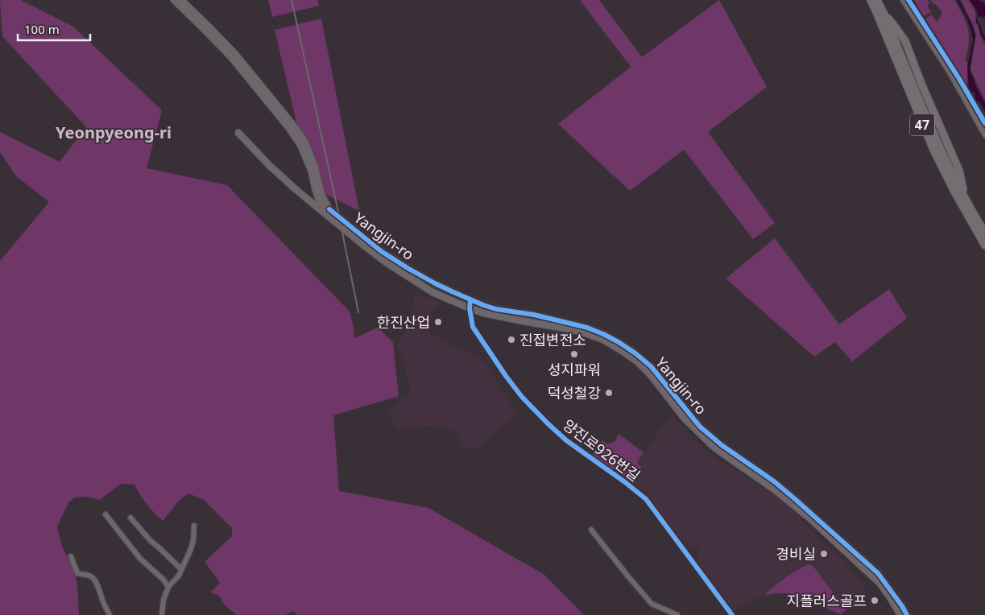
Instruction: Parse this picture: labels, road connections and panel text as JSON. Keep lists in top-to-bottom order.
{
  "streets": {
    "highway": ["47"],
    "main road": ["Yangjin-ro"],
    "street": ["양진로926번길"]
  },
  "crossings": [
    ["Yangjin-ro", "양진로926번길"]
  ],
  "districts": ["Yeonpyeong-ri"],
  "places": [
    "한진산업",
    "진접변전소",
    "성지파워",
    "덕성철강",
    "경비실",
    "지플러스골프"
  ],
  "scale_bar": "100 m"
}
